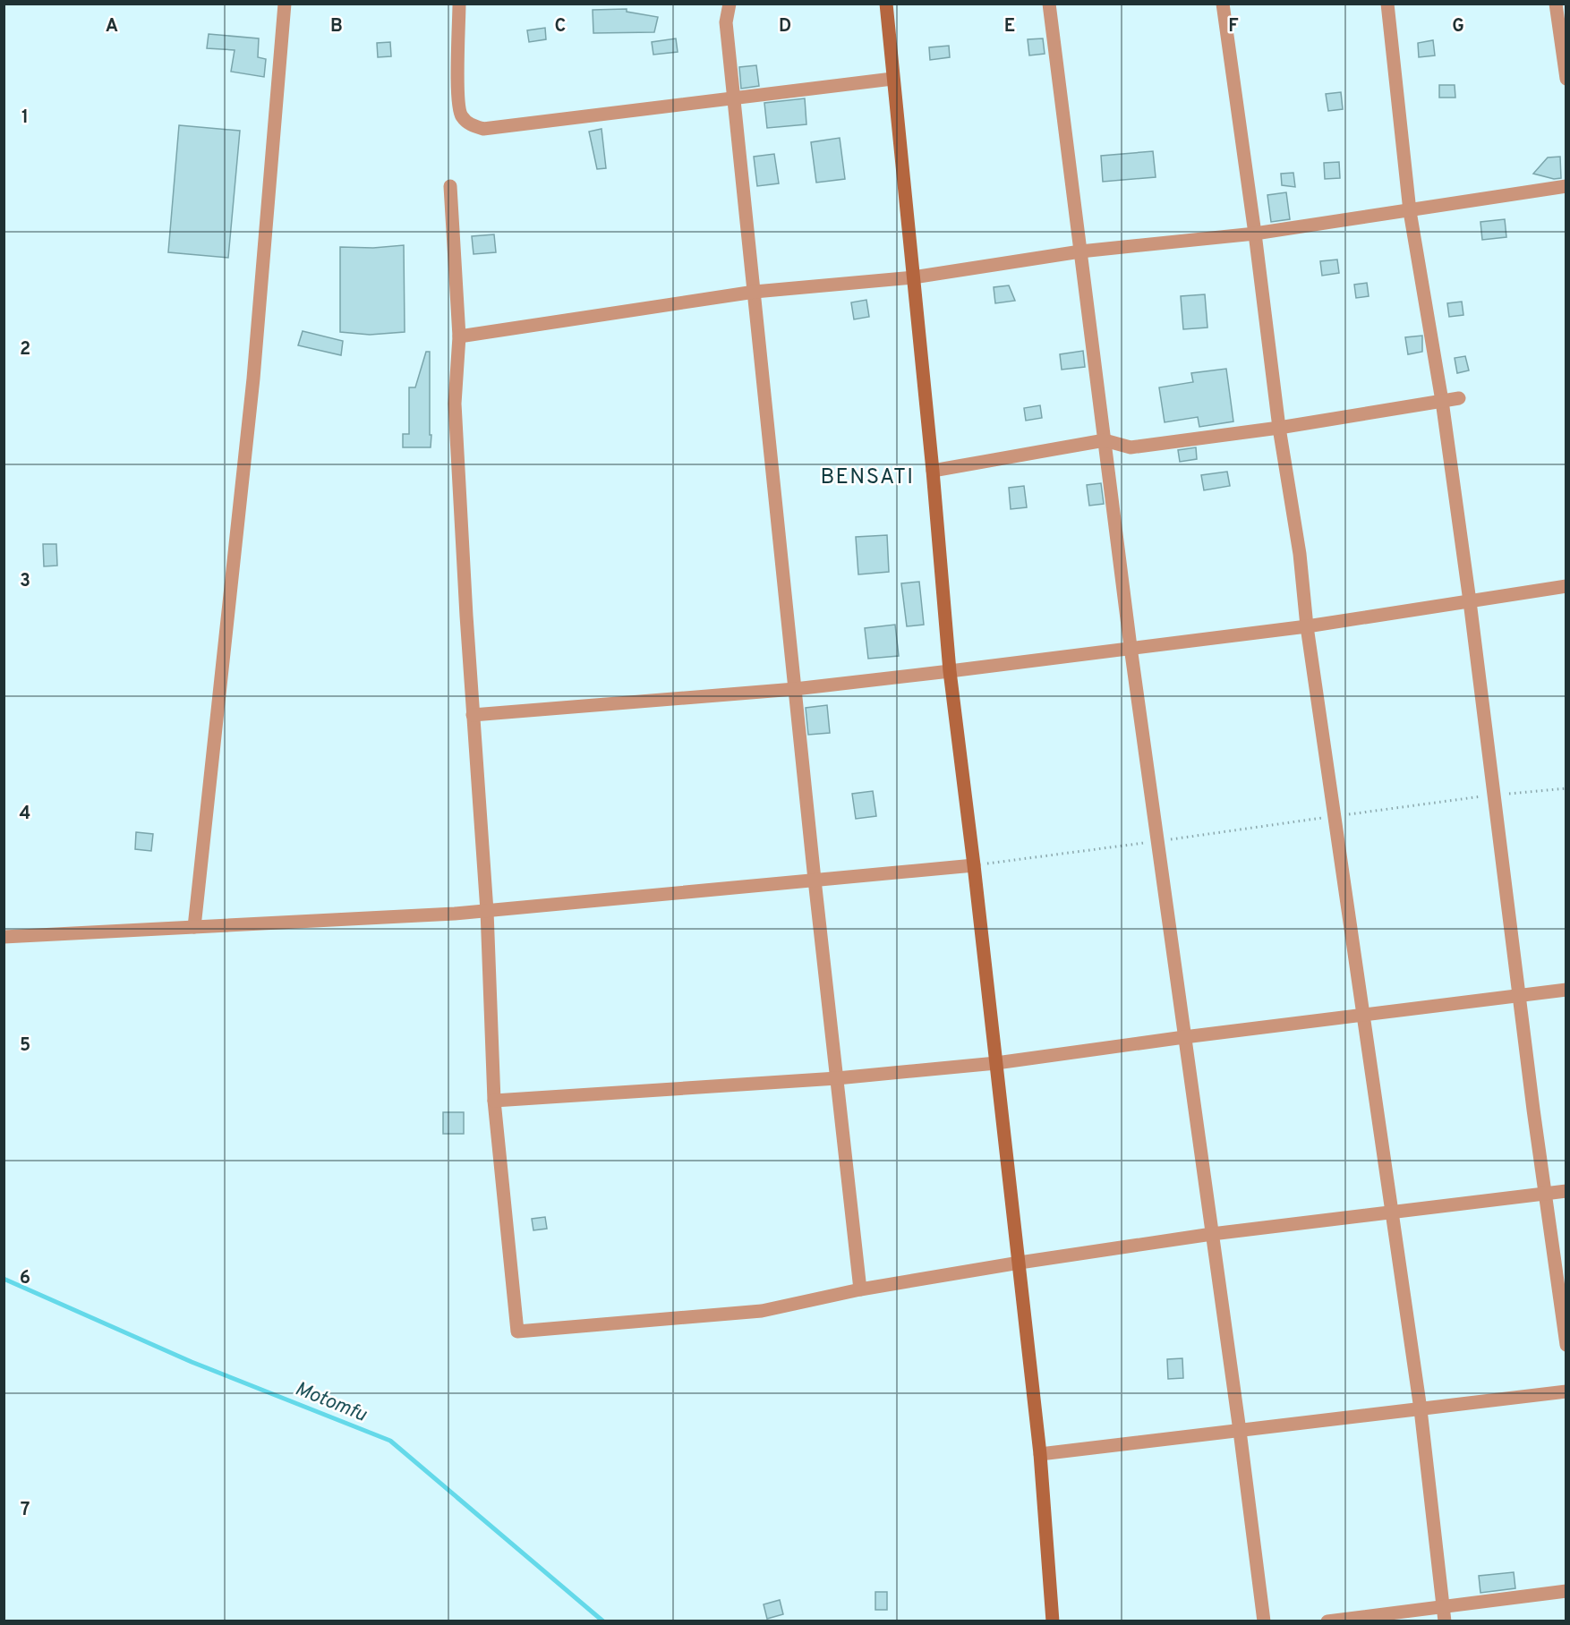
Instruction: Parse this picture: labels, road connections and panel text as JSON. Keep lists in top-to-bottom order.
{
  "districts": ["BENSATI"],
  "water": ["Motomfu"],
  "grid": {
    "columns": [
      "A",
      "B",
      "C",
      "D",
      "E",
      "F",
      "G"
    ],
    "rows": [
      "1",
      "2",
      "3",
      "4",
      "5",
      "6",
      "7"
    ]
  }
}
